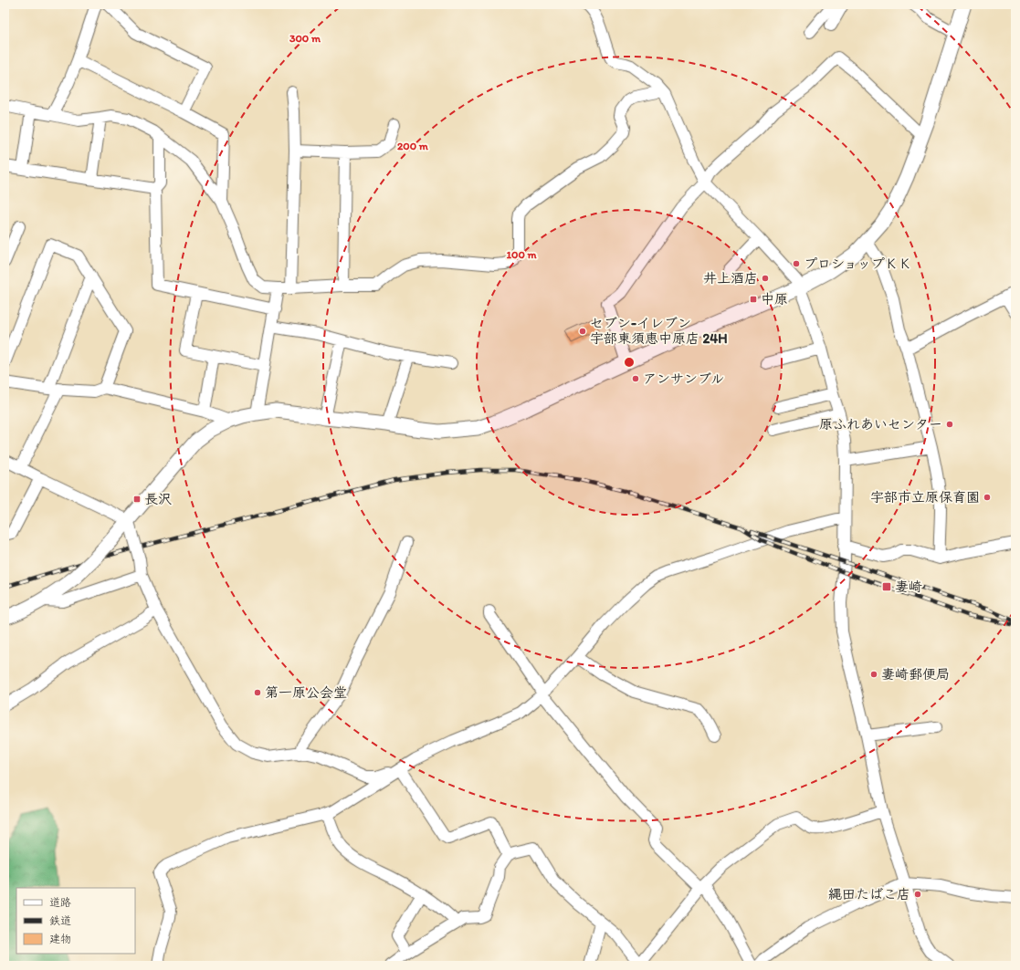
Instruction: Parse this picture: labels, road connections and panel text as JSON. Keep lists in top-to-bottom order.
{
  "places": {
    "other": [
      "プロショップＫＫ",
      "井上酒店",
      "セブン-イレブン 宇部東須恵中原店 24H",
      "アンサンブル",
      "原ふれあいセンター",
      "宇部市立原保育園",
      "妻崎郵便局",
      "第一原公会堂",
      "縄田たばこ店"
    ],
    "transit": ["中原", "長沢", "妻崎"]
  },
  "legend": ["道路", "鉄道", "建物"],
  "rings": ["300 m", "200 m", "100 m"]
}
